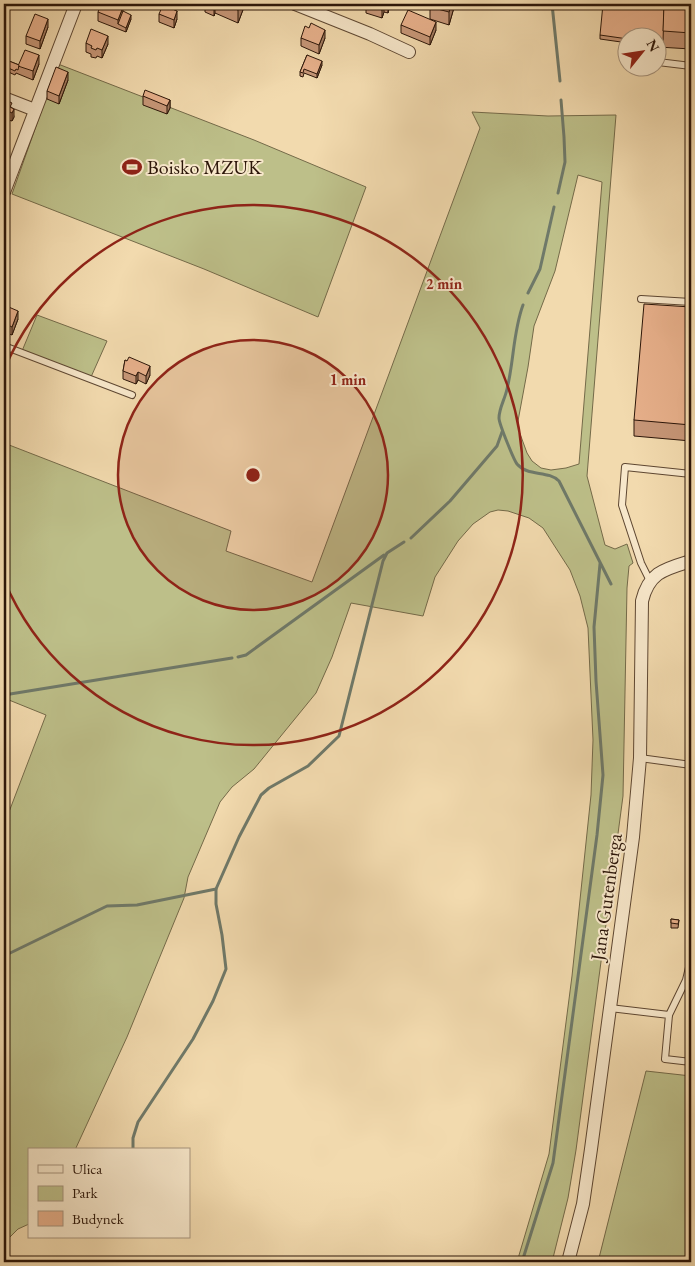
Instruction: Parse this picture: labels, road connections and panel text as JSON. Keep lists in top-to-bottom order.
{
  "streets": {
    "street": ["Jana Gutenberga"]
  },
  "places": {
    "sports": ["Boisko MZUK"]
  },
  "legend": ["Ulica", "Park", "Budynek"],
  "north": "top right",
  "rings": ["2 min", "1 min"]
}
